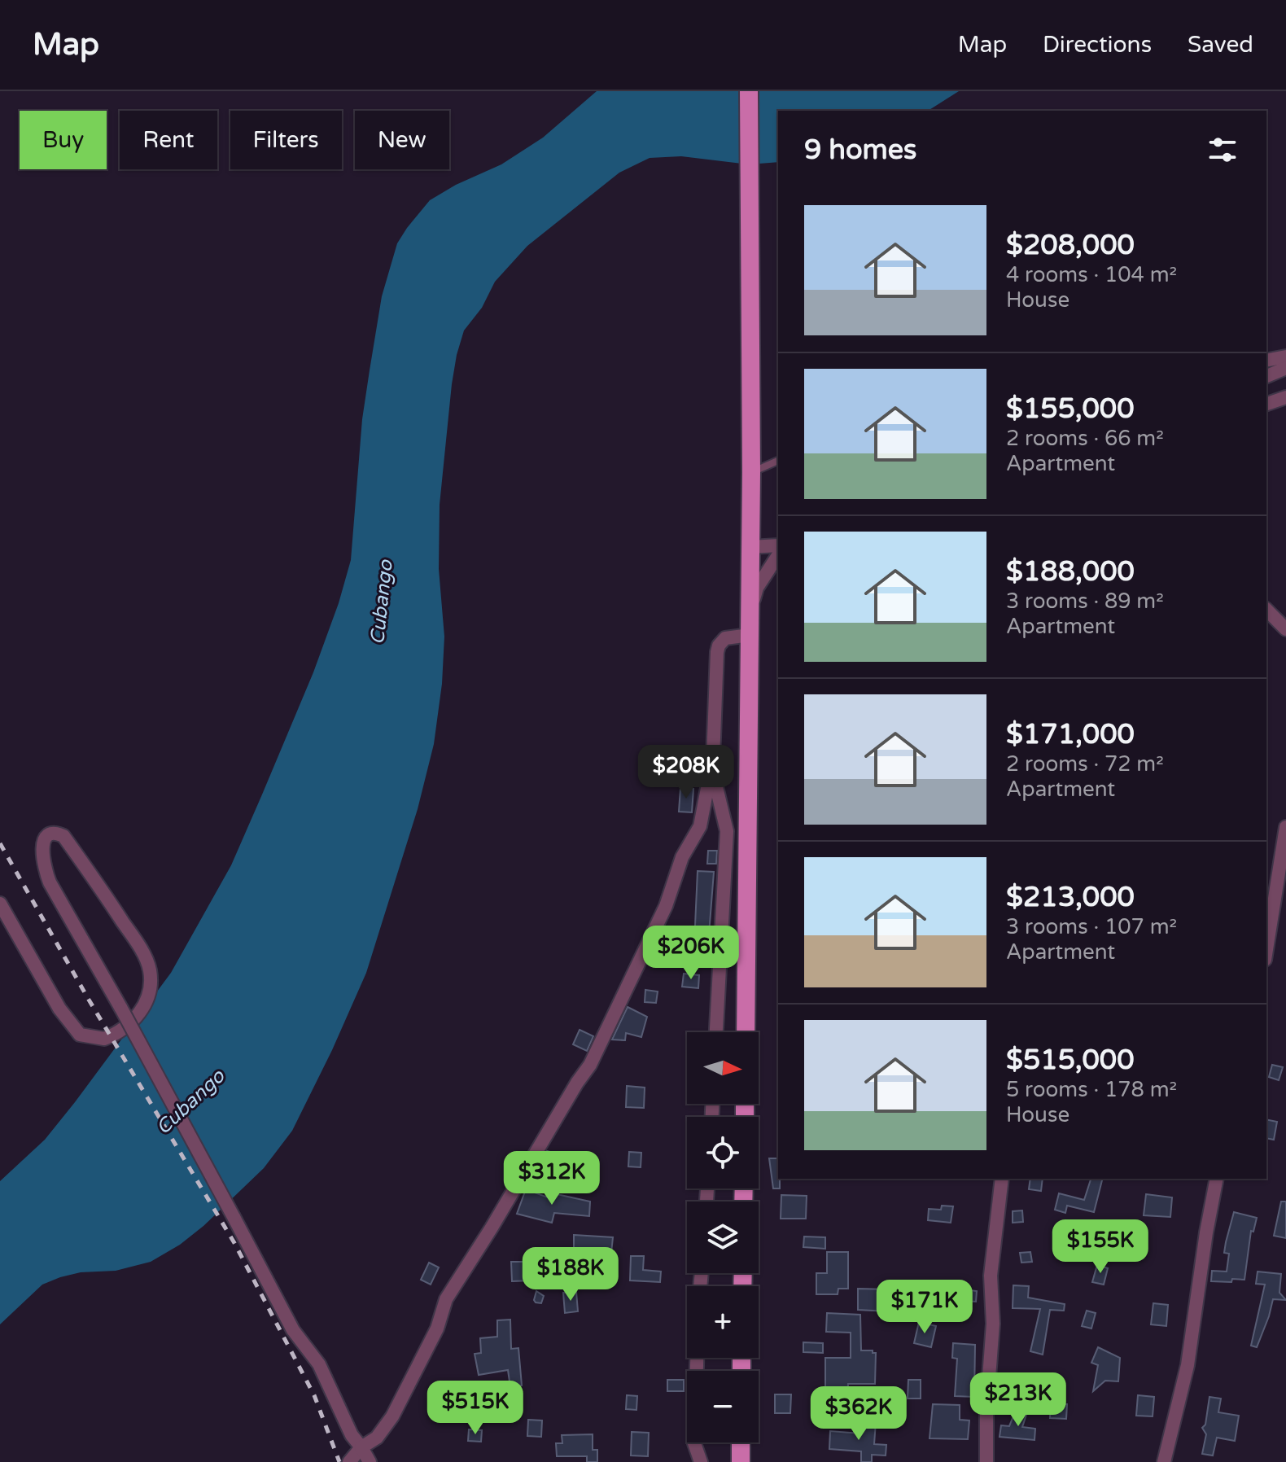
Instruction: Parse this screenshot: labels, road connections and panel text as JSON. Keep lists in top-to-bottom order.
{
  "water": ["Cubango"],
  "north": "right",
  "page": {
    "header": "Map",
    "nav": ["Map", "Directions", "Saved"],
    "chip": [
      "Buy",
      "Rent",
      "Filters",
      "New"
    ],
    "heading": "9 homes",
    "list": [
      {
        "name": "$208,000",
        "note": "4 rooms · 104 m² · House"
      },
      {
        "name": "$155,000",
        "note": "2 rooms · 66 m² · Apartment"
      },
      {
        "name": "$188,000",
        "note": "3 rooms · 89 m² · Apartment"
      },
      {
        "name": "$171,000",
        "note": "2 rooms · 72 m² · Apartment"
      },
      {
        "name": "$213,000",
        "note": "3 rooms · 107 m² · Apartment"
      },
      {
        "name": "$515,000",
        "note": "5 rooms · 178 m² · House"
      }
    ],
    "price": [
      "$208K",
      "$206K",
      "$312K",
      "$155K",
      "$188K",
      "$171K",
      "$213K",
      "$515K",
      "$362K"
    ],
    "map_buttons": ["+", "−"]
  }
}
